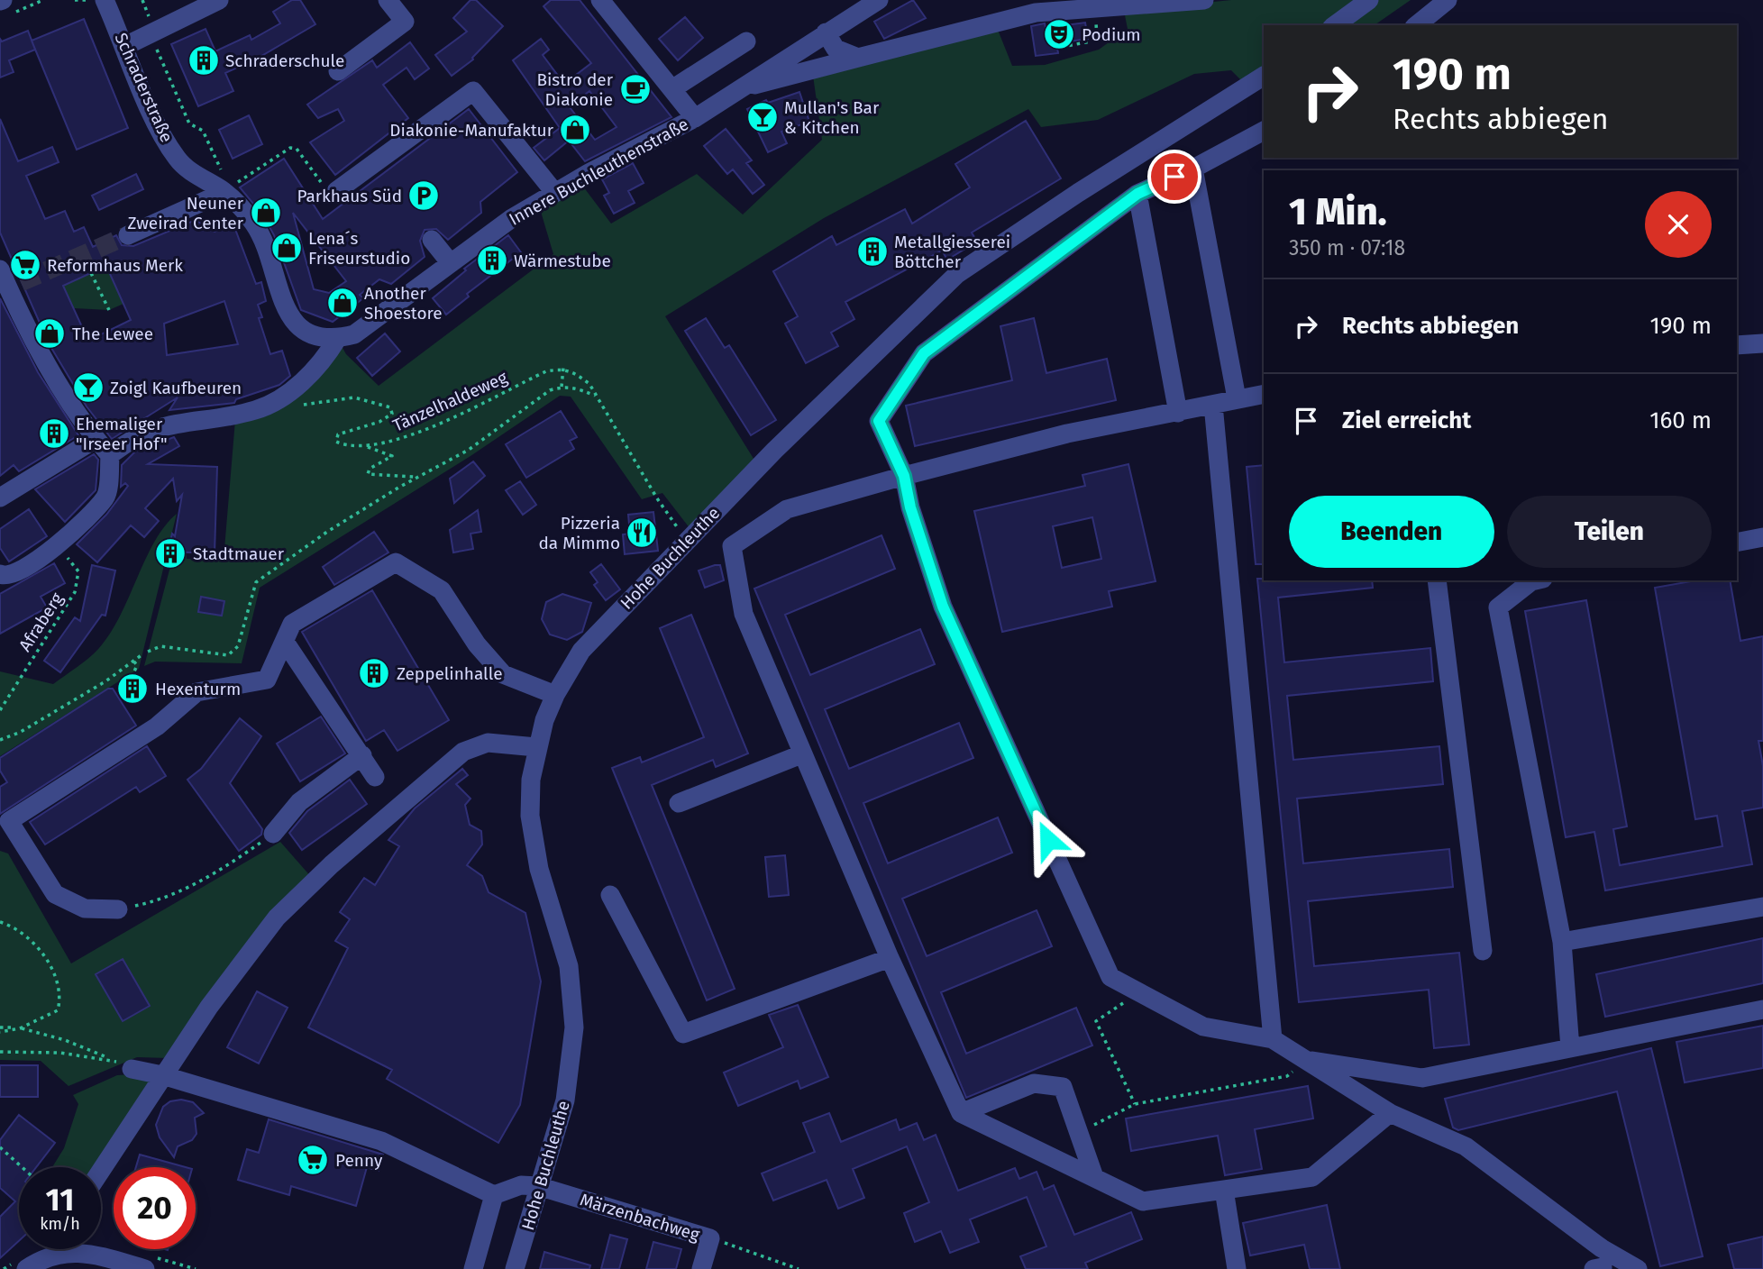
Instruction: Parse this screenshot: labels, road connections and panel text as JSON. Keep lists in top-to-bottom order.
{
  "streets": {
    "street": [
      "Schraderstraße",
      "Innere Buchleuthenstraße",
      "Hohe Buchleuthe",
      "Märzenbachweg"
    ],
    "path": ["Tänzelhaldeweg", "Afraberg"]
  },
  "crossings": [
    ["Schraderstraße", "Innere Buchleuthenstraße"],
    ["Hohe Buchleuthe", "Märzenbachweg"]
  ],
  "places": {
    "theatre": ["Podium"],
    "building": [
      "Schraderschule",
      "Metallgiesserei Böttcher",
      "Wärmestube",
      "Ehemaliger \"Irseer Hof\"",
      "Stadtmauer",
      "Zeppelinhalle",
      "Hexenturm"
    ],
    "cafe": ["Bistro der Diakonie"],
    "bar": ["Mullan's Bar & Kitchen", "Zoigl Kaufbeuren"],
    "shop": [
      "Diakonie-Manufaktur",
      "Neuner Zweirad Center",
      "Lena´s Friseurstudio",
      "Another Shoestore",
      "The Lewee"
    ],
    "parking": ["Parkhaus Süd"],
    "supermarket": ["Reformhaus Merk", "Penny"],
    "restaurant": ["Pizzeria da Mimmo"]
  },
  "page": {
    "turn": ["190 m", "Rechts abbiegen"],
    "heading": ["1 Min.", "350 m · 07:18"],
    "list": [
      {
        "name": "Rechts abbiegen",
        "value": "190 m"
      },
      {
        "name": "Ziel erreicht",
        "value": "160 m"
      }
    ],
    "buttons": ["Beenden", "Teilen"],
    "speed": "11 km/h",
    "limit": "20"
  }
}
